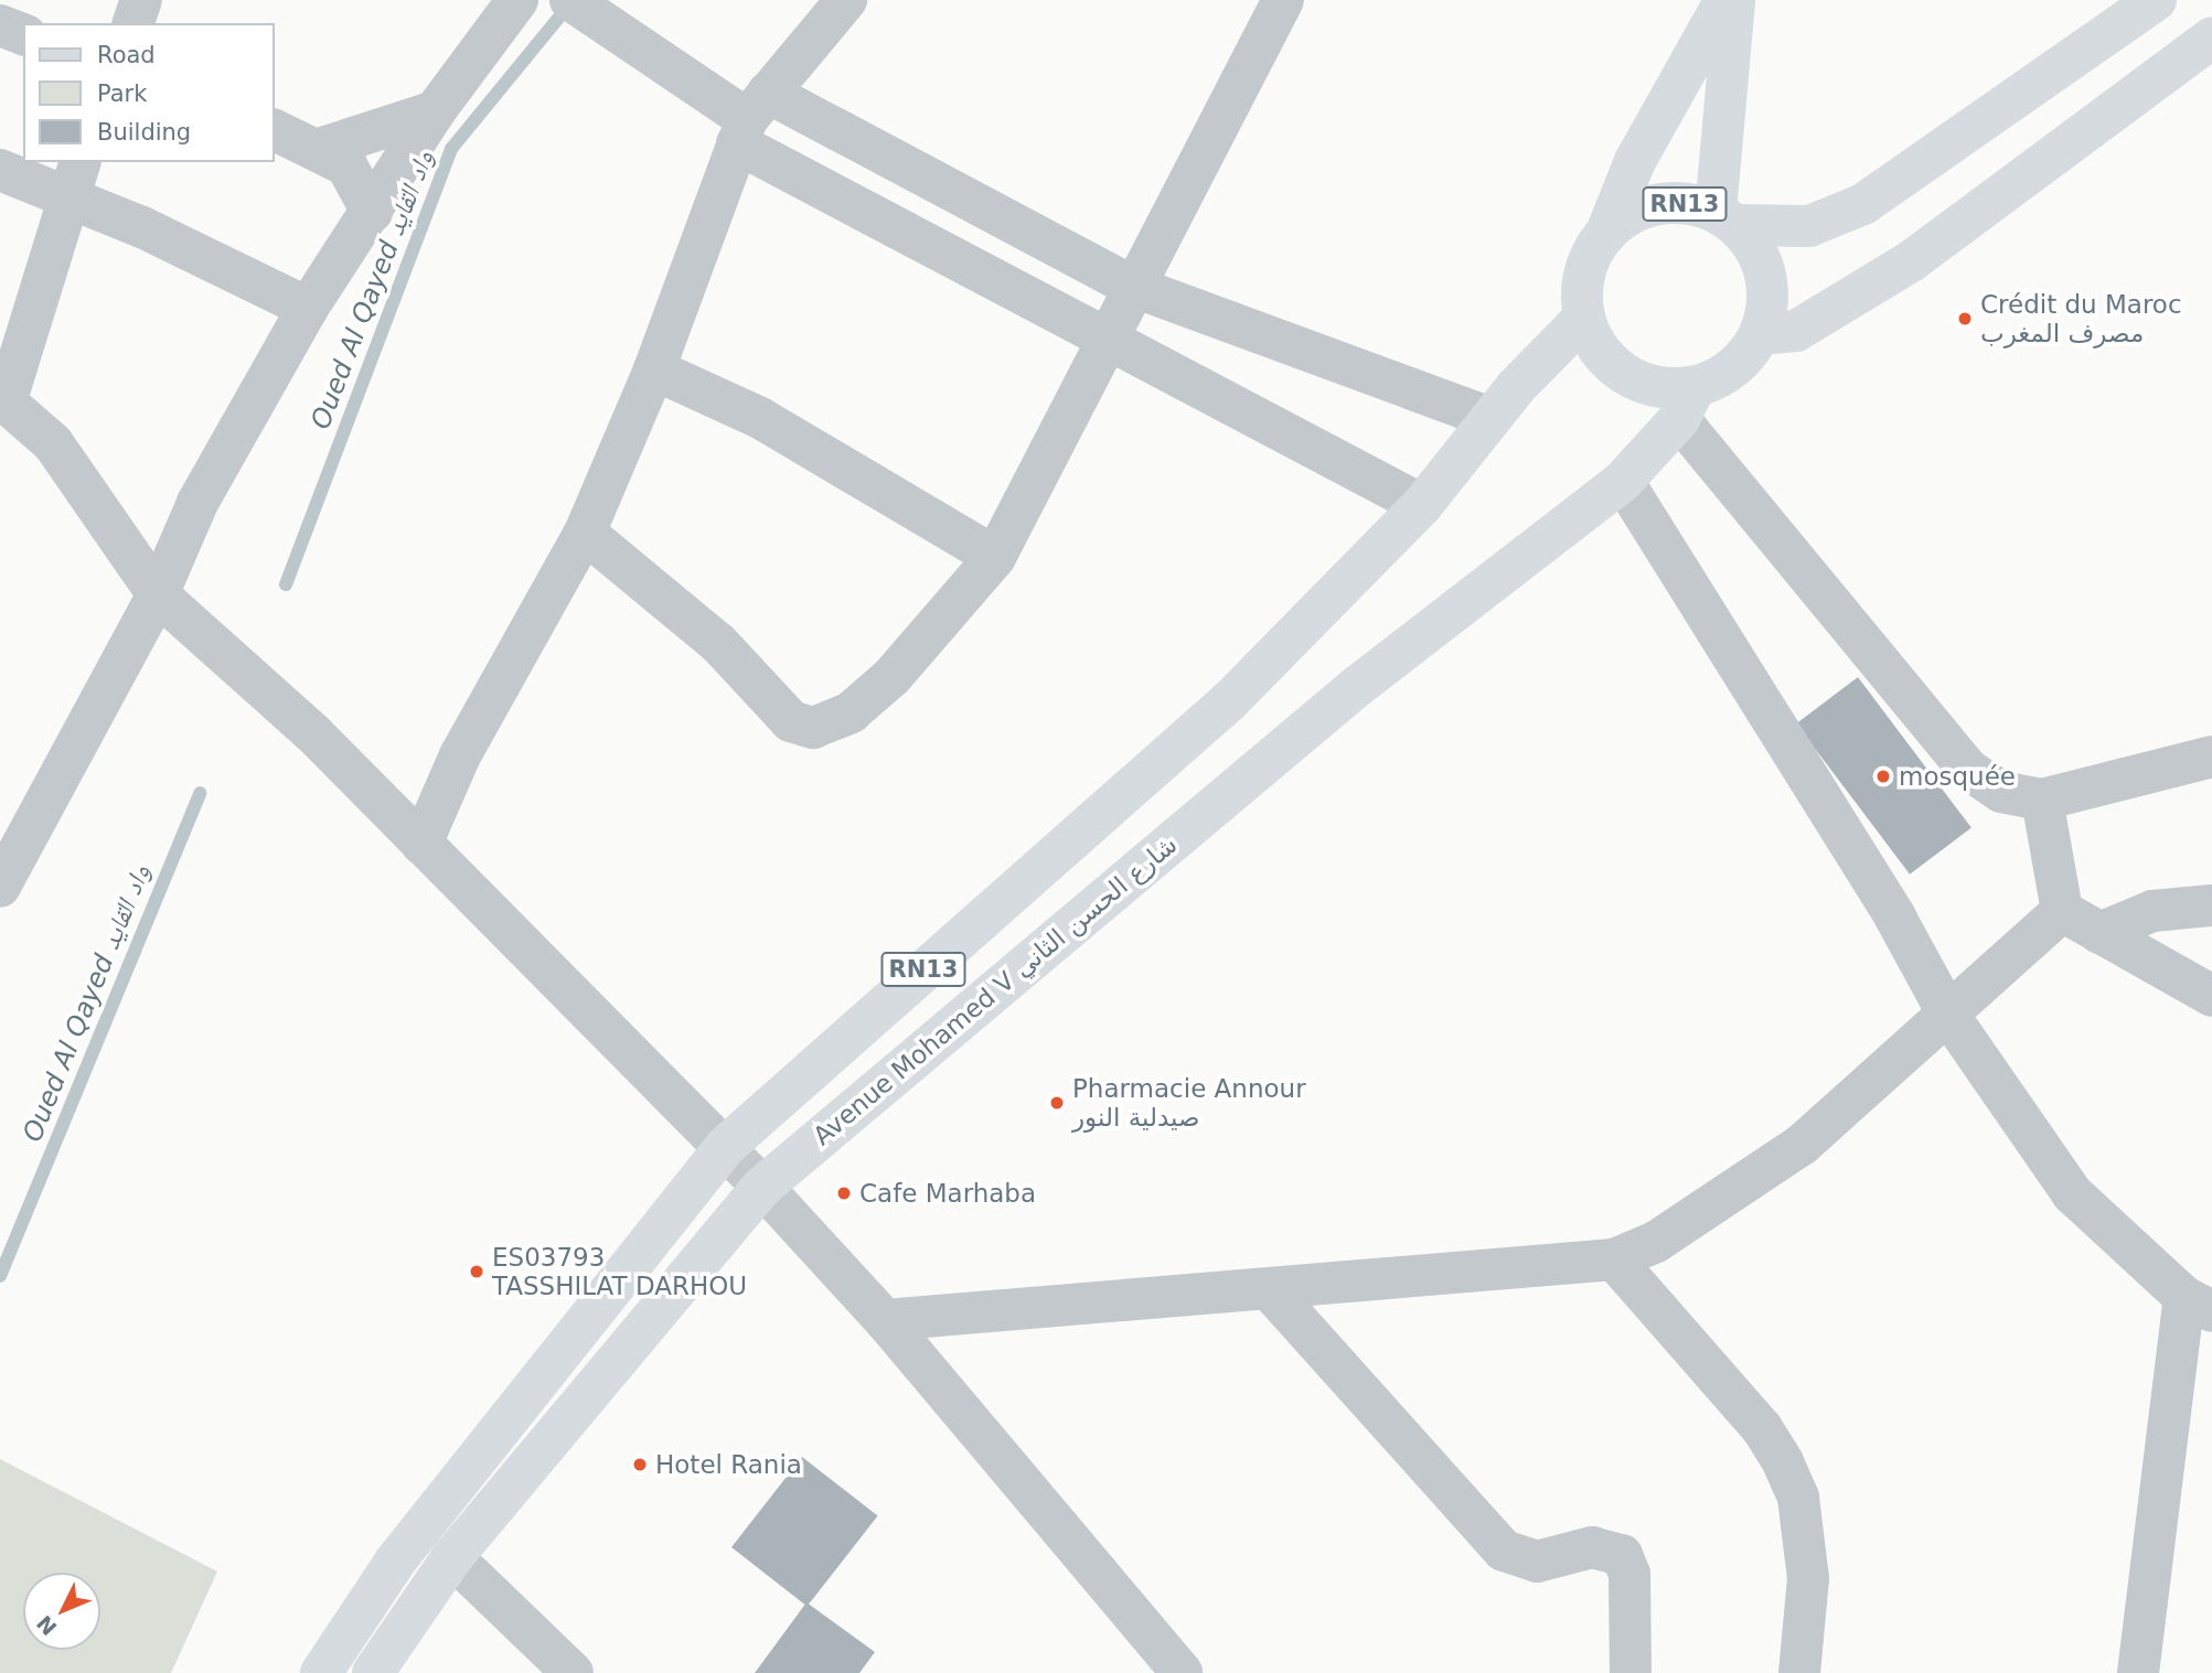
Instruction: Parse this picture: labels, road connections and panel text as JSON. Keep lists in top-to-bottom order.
{
  "streets": {
    "main road": ["RN13", "Avenue Mohamed V شارع الحسن الثاني"]
  },
  "crossings": [
    ["RN13", "Avenue Mohamed V شارع الحسن الثاني"]
  ],
  "water": ["Oued Al Qayed واد القايد"],
  "places": [
    "Crédit du Maroc مصرف المغرب",
    "mosquée",
    "Pharmacie Annour صيدلية النور",
    "Cafe Marhaba",
    "ES03793 TASSHILAT DARHOU",
    "Hotel Rania"
  ],
  "legend": ["Road", "Park", "Building"],
  "north": "bottom left"
}
